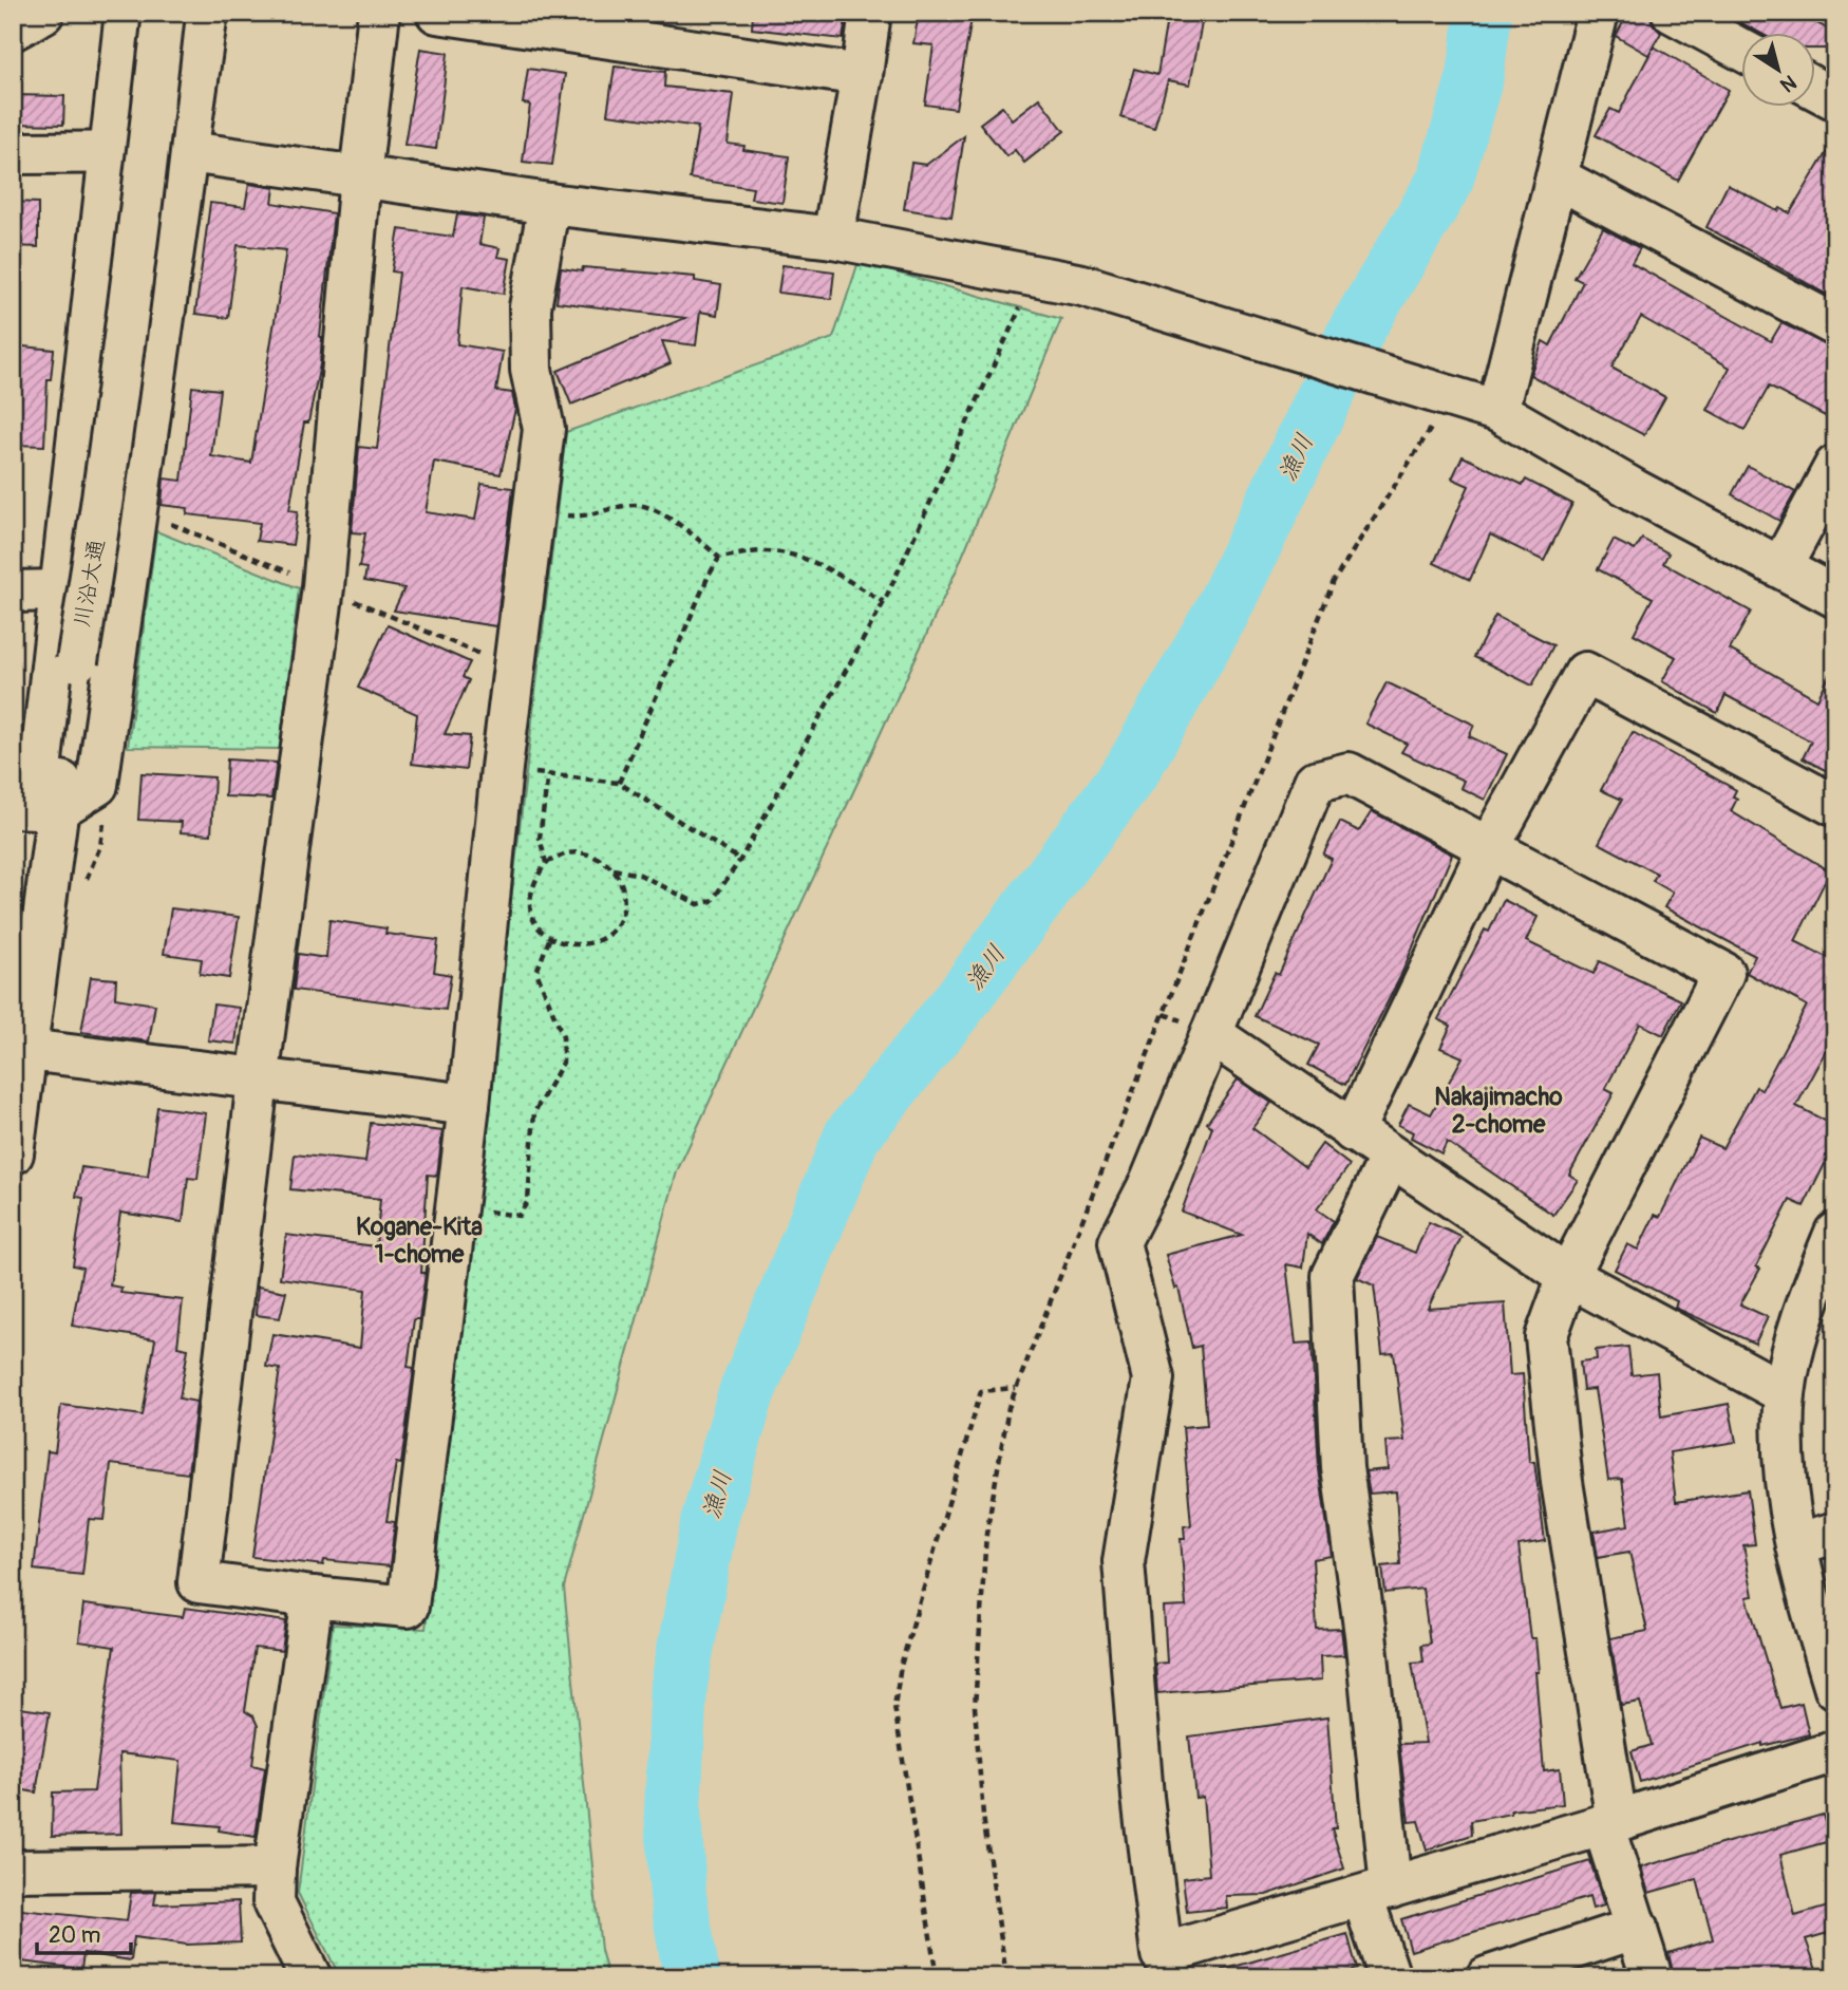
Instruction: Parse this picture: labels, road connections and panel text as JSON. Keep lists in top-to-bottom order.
{
  "streets": {
    "street": ["川沿大通"]
  },
  "districts": ["Nakajimacho 2-chome", "Kogane-Kita 1-chome"],
  "water": ["漁川"],
  "scale_bar": "20 m",
  "north": "bottom right"
}
